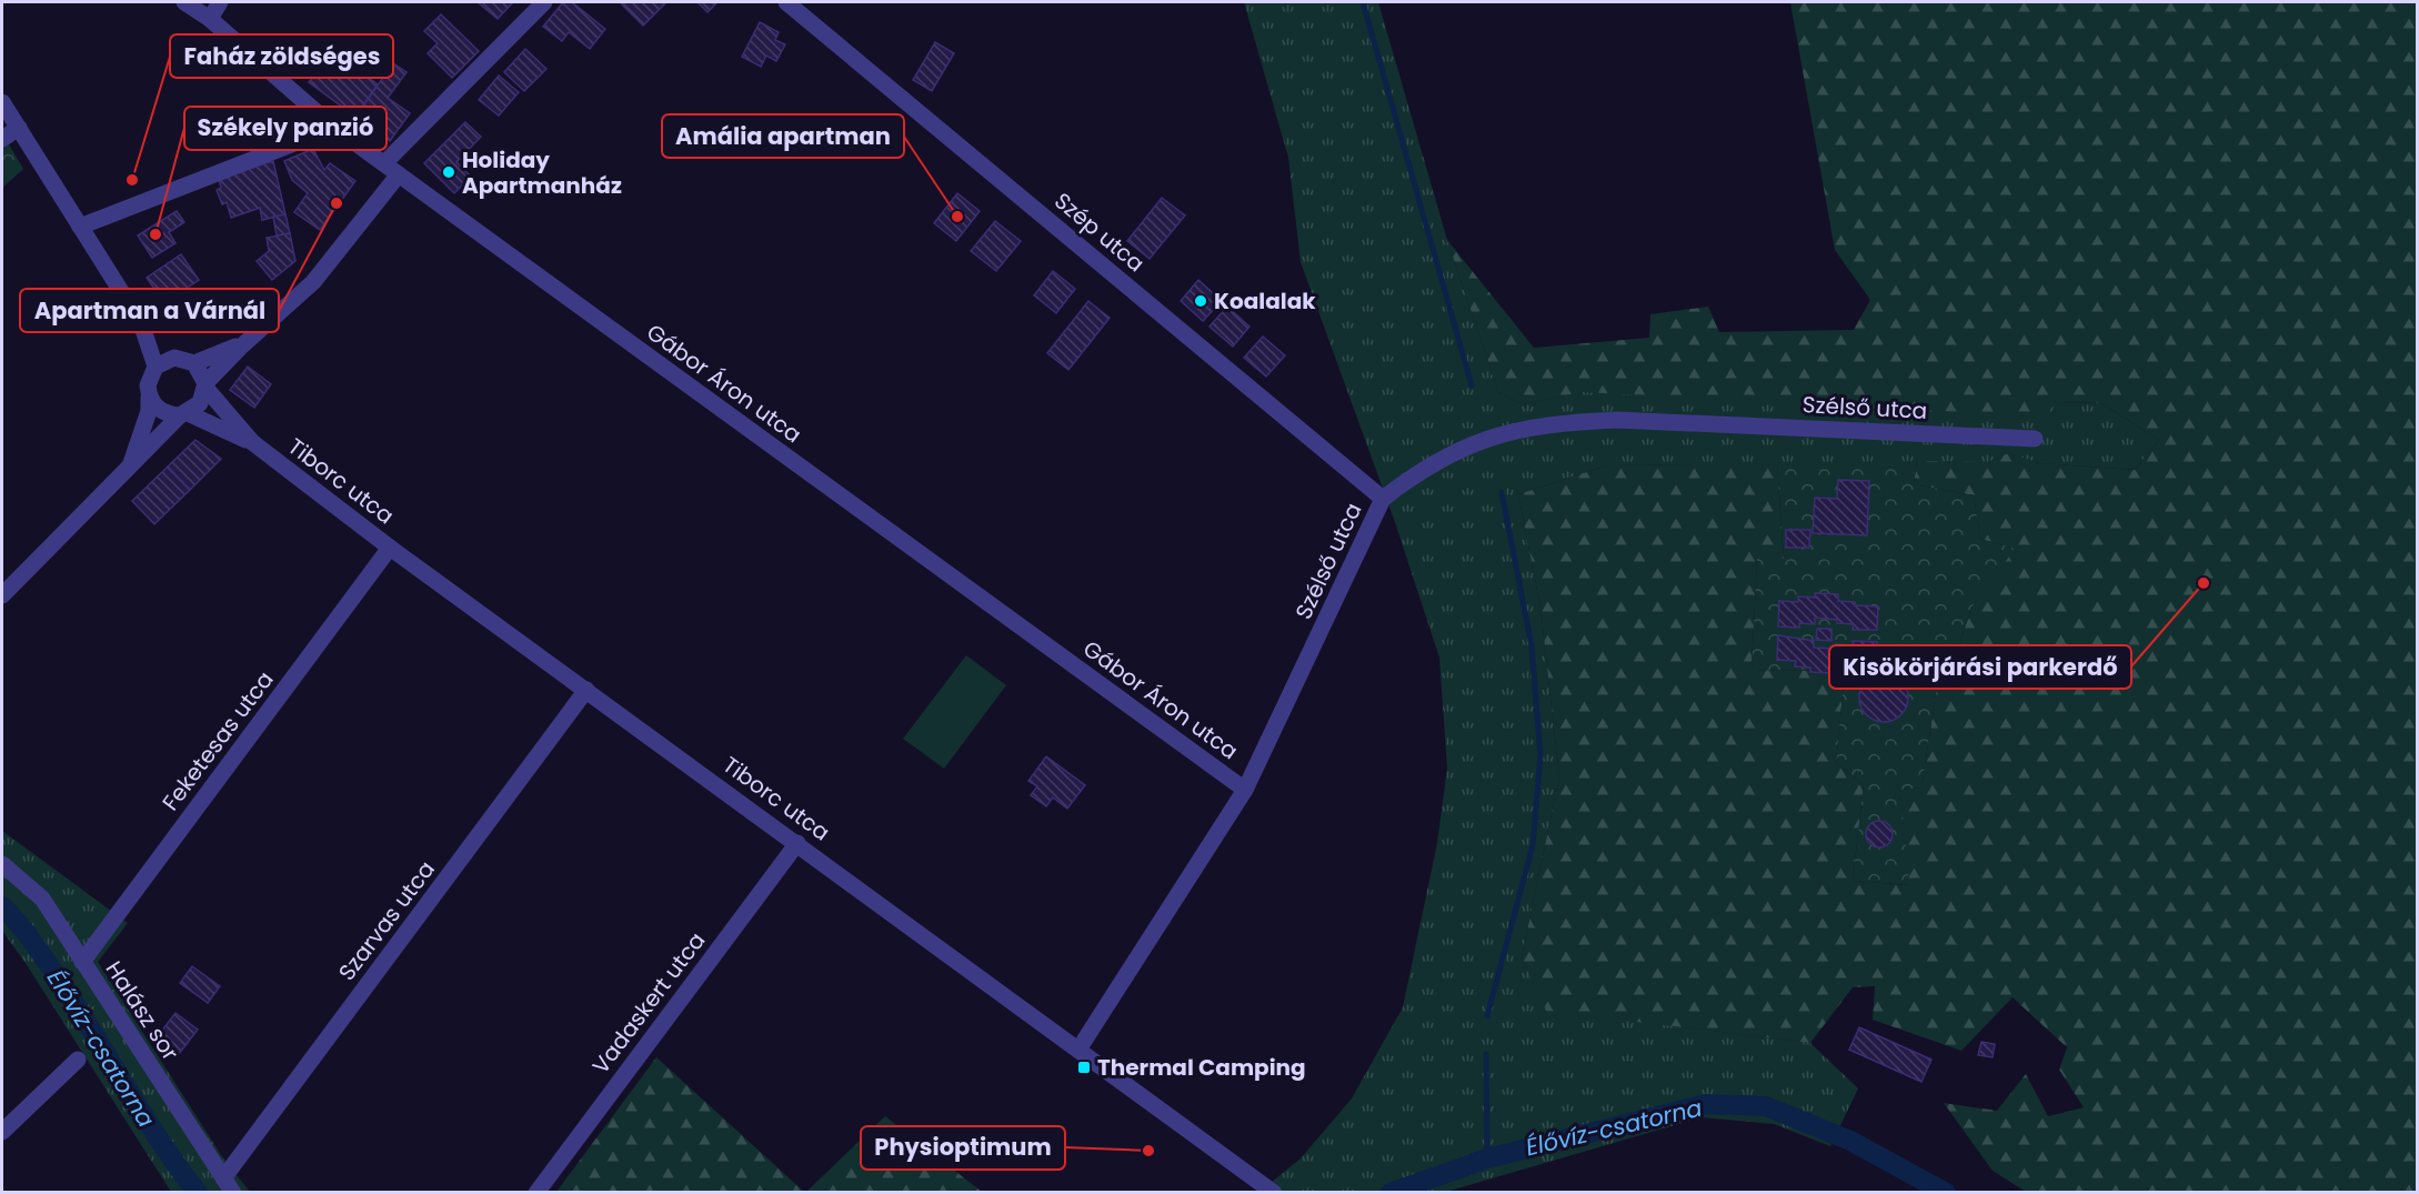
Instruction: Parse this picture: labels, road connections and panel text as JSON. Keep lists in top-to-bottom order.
{
  "streets": {
    "street": [
      "Szép utca",
      "Gábor Áron utca",
      "Szélső utca",
      "Tiborc utca",
      "Feketesas utca",
      "Szarvas utca",
      "Vadaskert utca",
      "Halász sor"
    ]
  },
  "crossings": [
    ["Szép utca", "Szélső utca"],
    ["Gábor Áron utca", "Szélső utca"],
    ["Szélső utca", "Tiborc utca"],
    ["Tiborc utca", "Feketesas utca"],
    ["Tiborc utca", "Szarvas utca"],
    ["Tiborc utca", "Vadaskert utca"],
    ["Feketesas utca", "Halász sor"],
    ["Szarvas utca", "Halász sor"]
  ],
  "water": ["Élővíz-csatorna"],
  "places": {
    "other": [
      "Holiday Apartmanház",
      "Faház zöldséges",
      "Apartman a Várnál",
      "Amália apartman",
      "Székely panzió",
      "Koalalak",
      "Kisökörjárási parkerdő",
      "Physioptimum"
    ],
    "transit": ["Thermal Camping"]
  }
}
